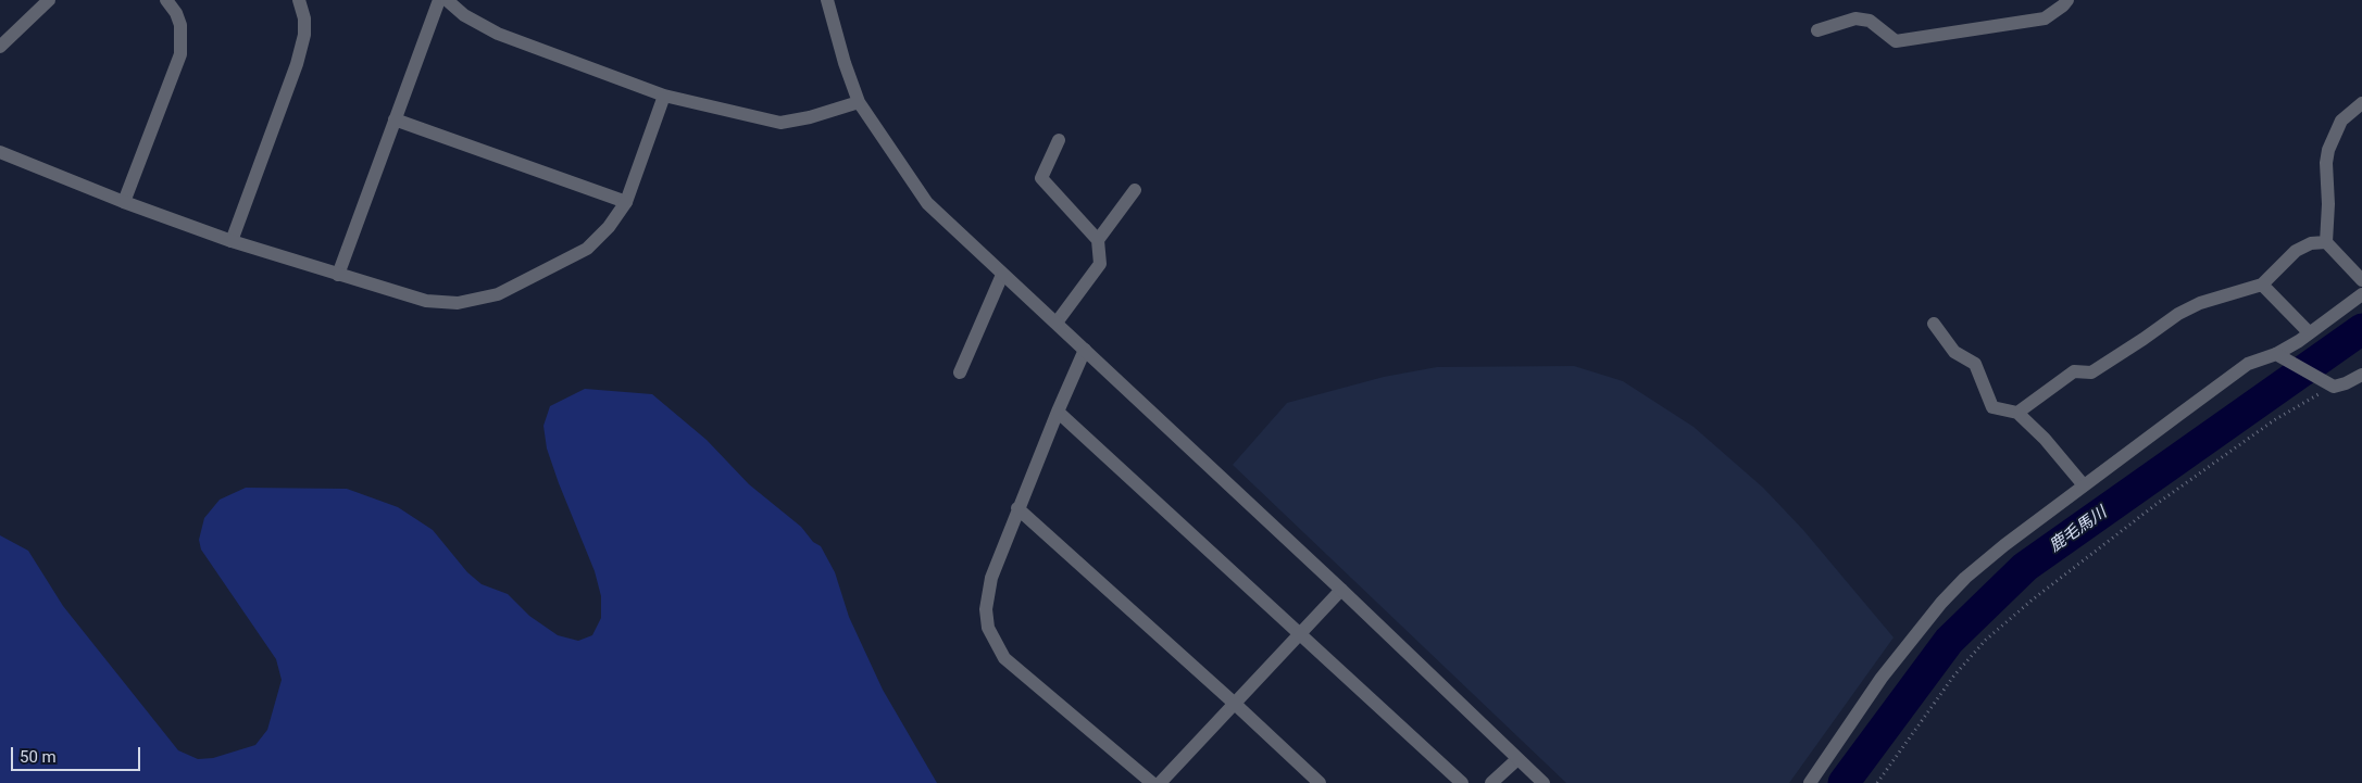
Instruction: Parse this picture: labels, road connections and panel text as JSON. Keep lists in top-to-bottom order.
{
  "water": ["鹿毛馬川"],
  "scale_bar": "50 m"
}
